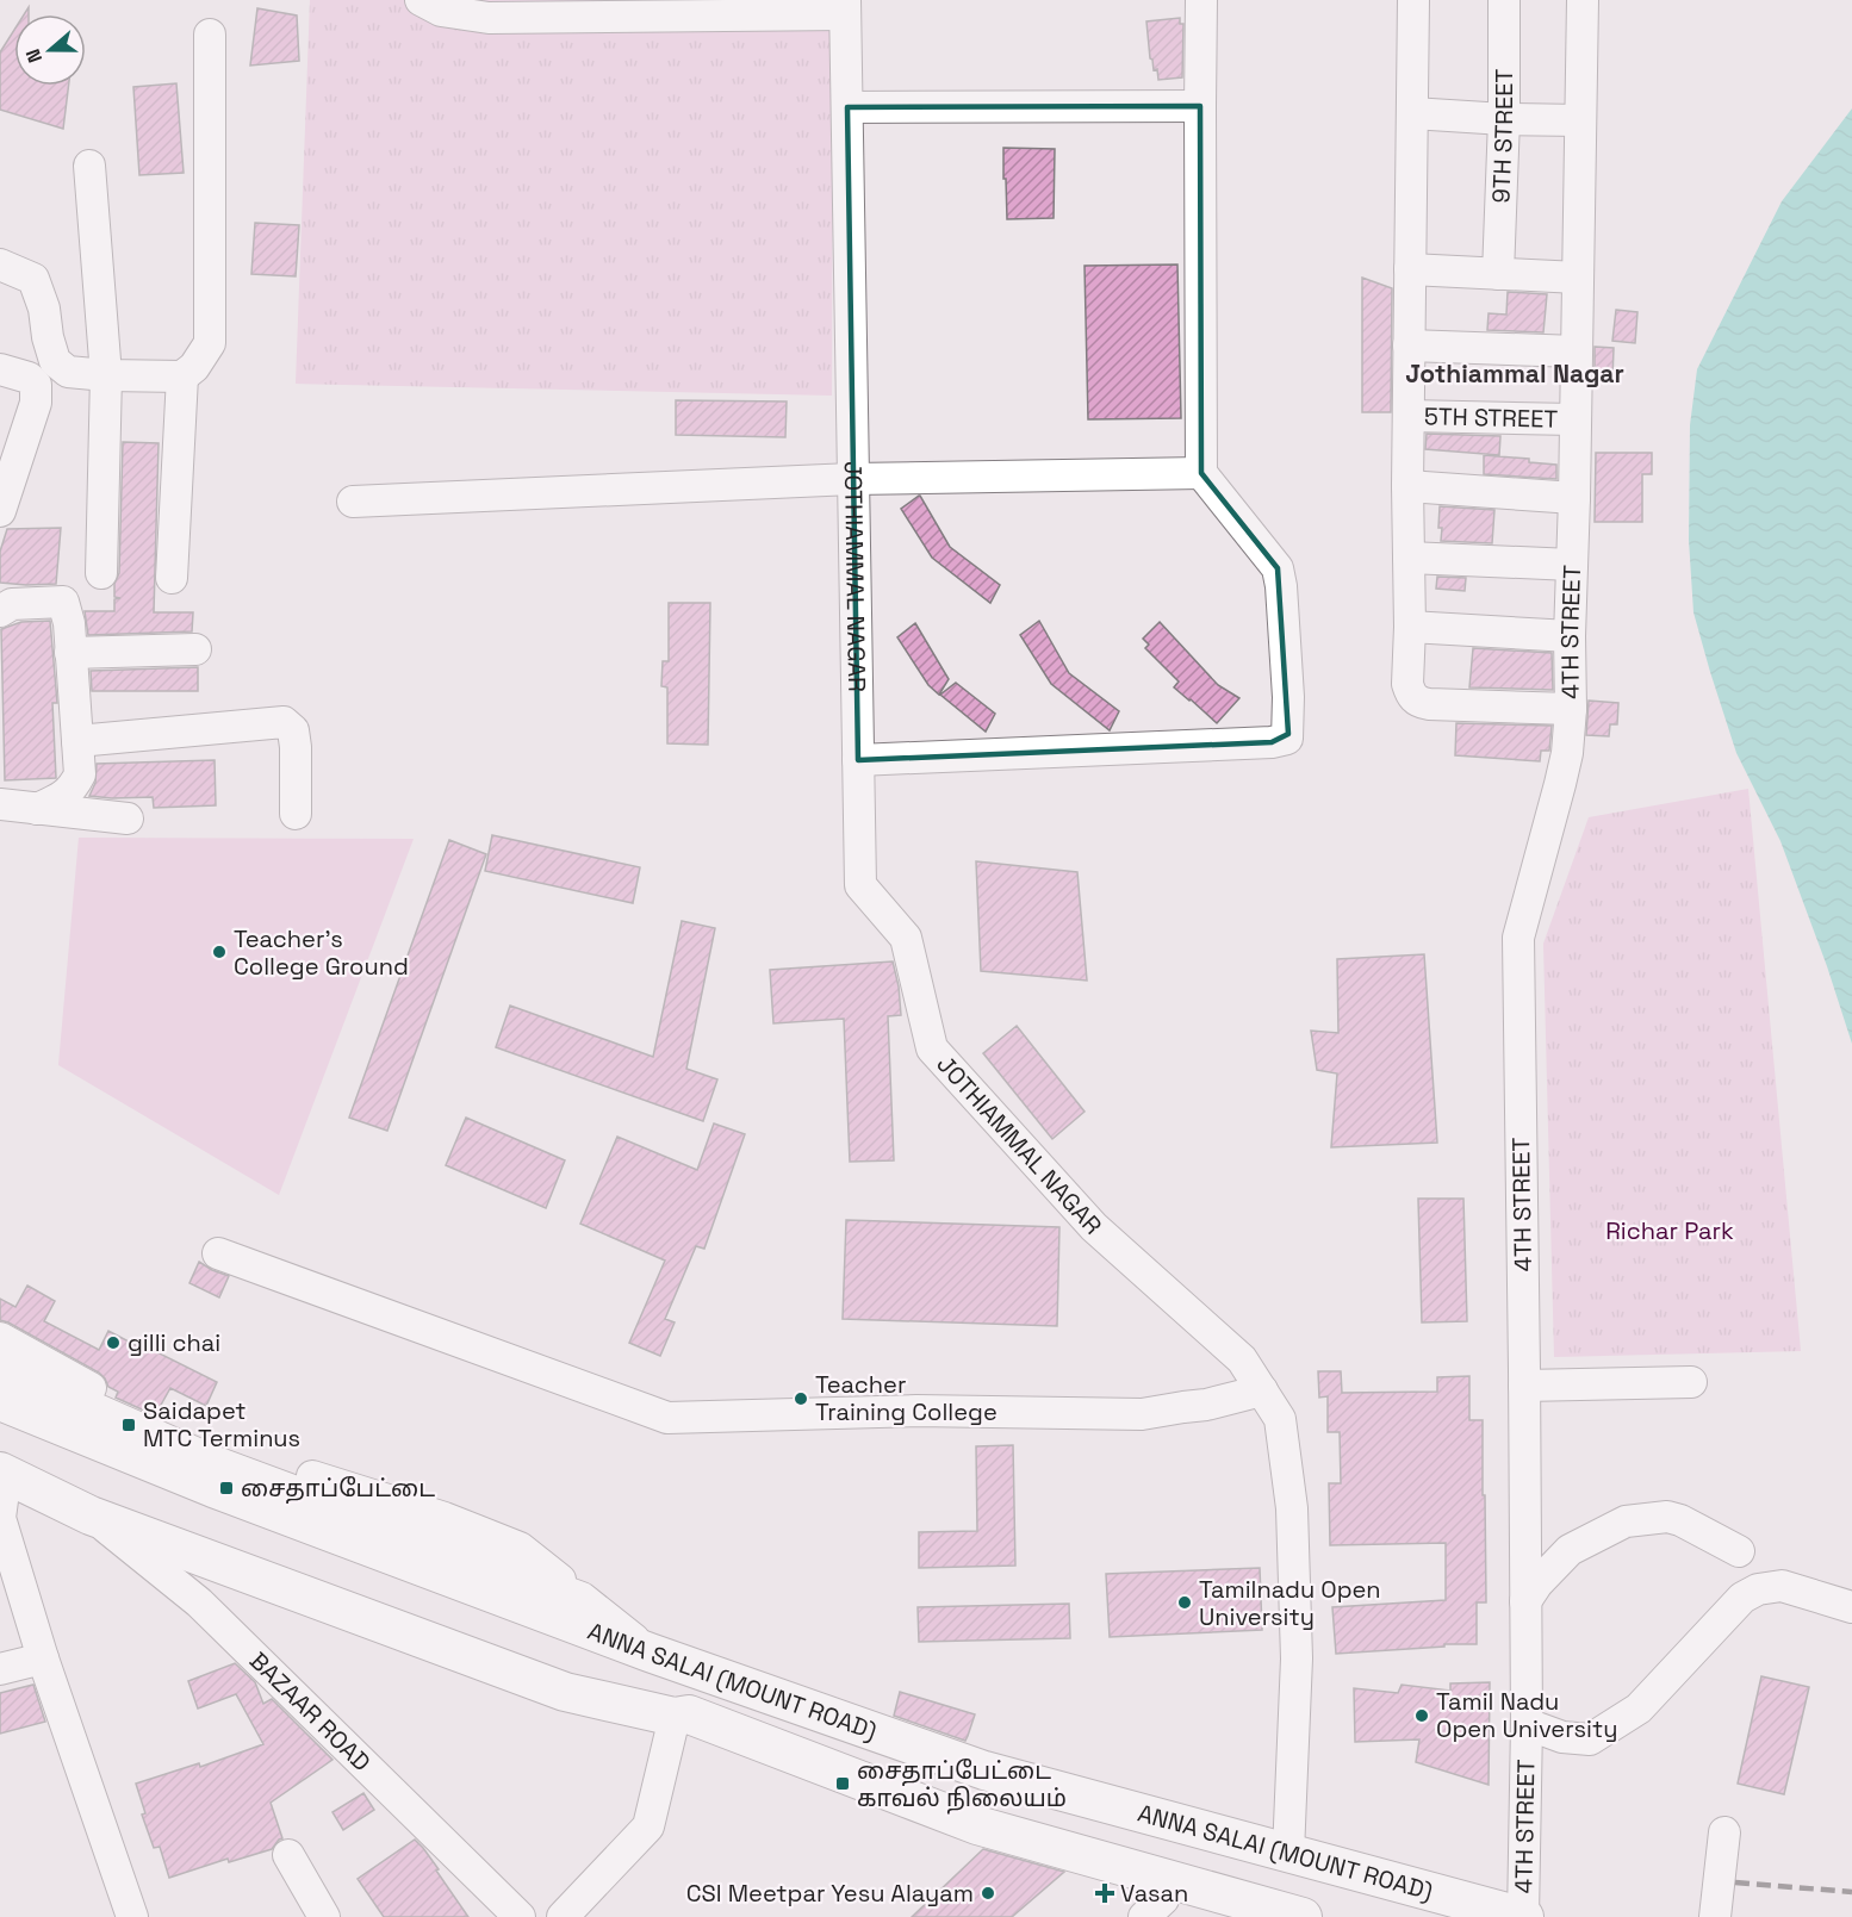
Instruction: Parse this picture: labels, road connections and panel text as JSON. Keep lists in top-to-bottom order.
{
  "streets": {
    "main road": ["ANNA SALAI (MOUNT ROAD)"],
    "street": [
      "9TH STREET",
      "5TH STREET",
      "JOTHIAMMAL NAGAR",
      "4TH STREET",
      "BAZAAR ROAD"
    ]
  },
  "crossings": [
    ["5TH STREET", "4TH STREET"],
    ["JOTHIAMMAL NAGAR", "ANNA SALAI (MOUNT ROAD)"],
    ["4TH STREET", "ANNA SALAI (MOUNT ROAD)"],
    ["ANNA SALAI (MOUNT ROAD)", "BAZAAR ROAD"]
  ],
  "districts": ["Jothiammal Nagar"],
  "parks": ["Richar Park"],
  "places": {
    "other": [
      "Teacher's College Ground",
      "gilli chai",
      "Teacher Training College",
      "Tamilnadu Open University",
      "Tamil Nadu Open University",
      "CSI Meetpar Yesu Alayam"
    ],
    "transit": ["Saidapet MTC Terminus", "சைதாப்பேட்டை", "சைதாப்பேட்டை காவல் நிலையம்"],
    "health": ["Vasan"]
  },
  "north": "left"
}
